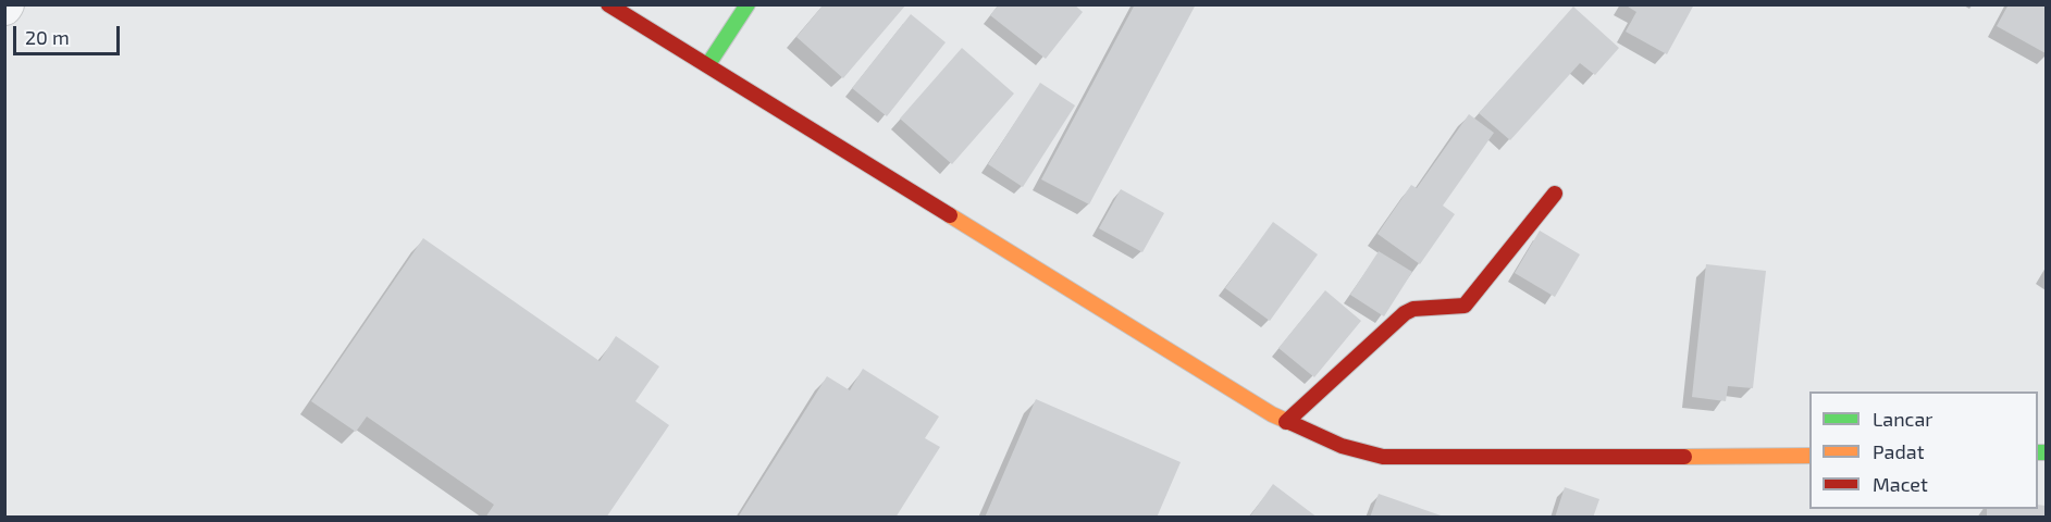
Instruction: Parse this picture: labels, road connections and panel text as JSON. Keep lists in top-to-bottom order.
{
  "legend": ["Lancar", "Padat", "Macet"],
  "scale_bar": "20 m"
}
